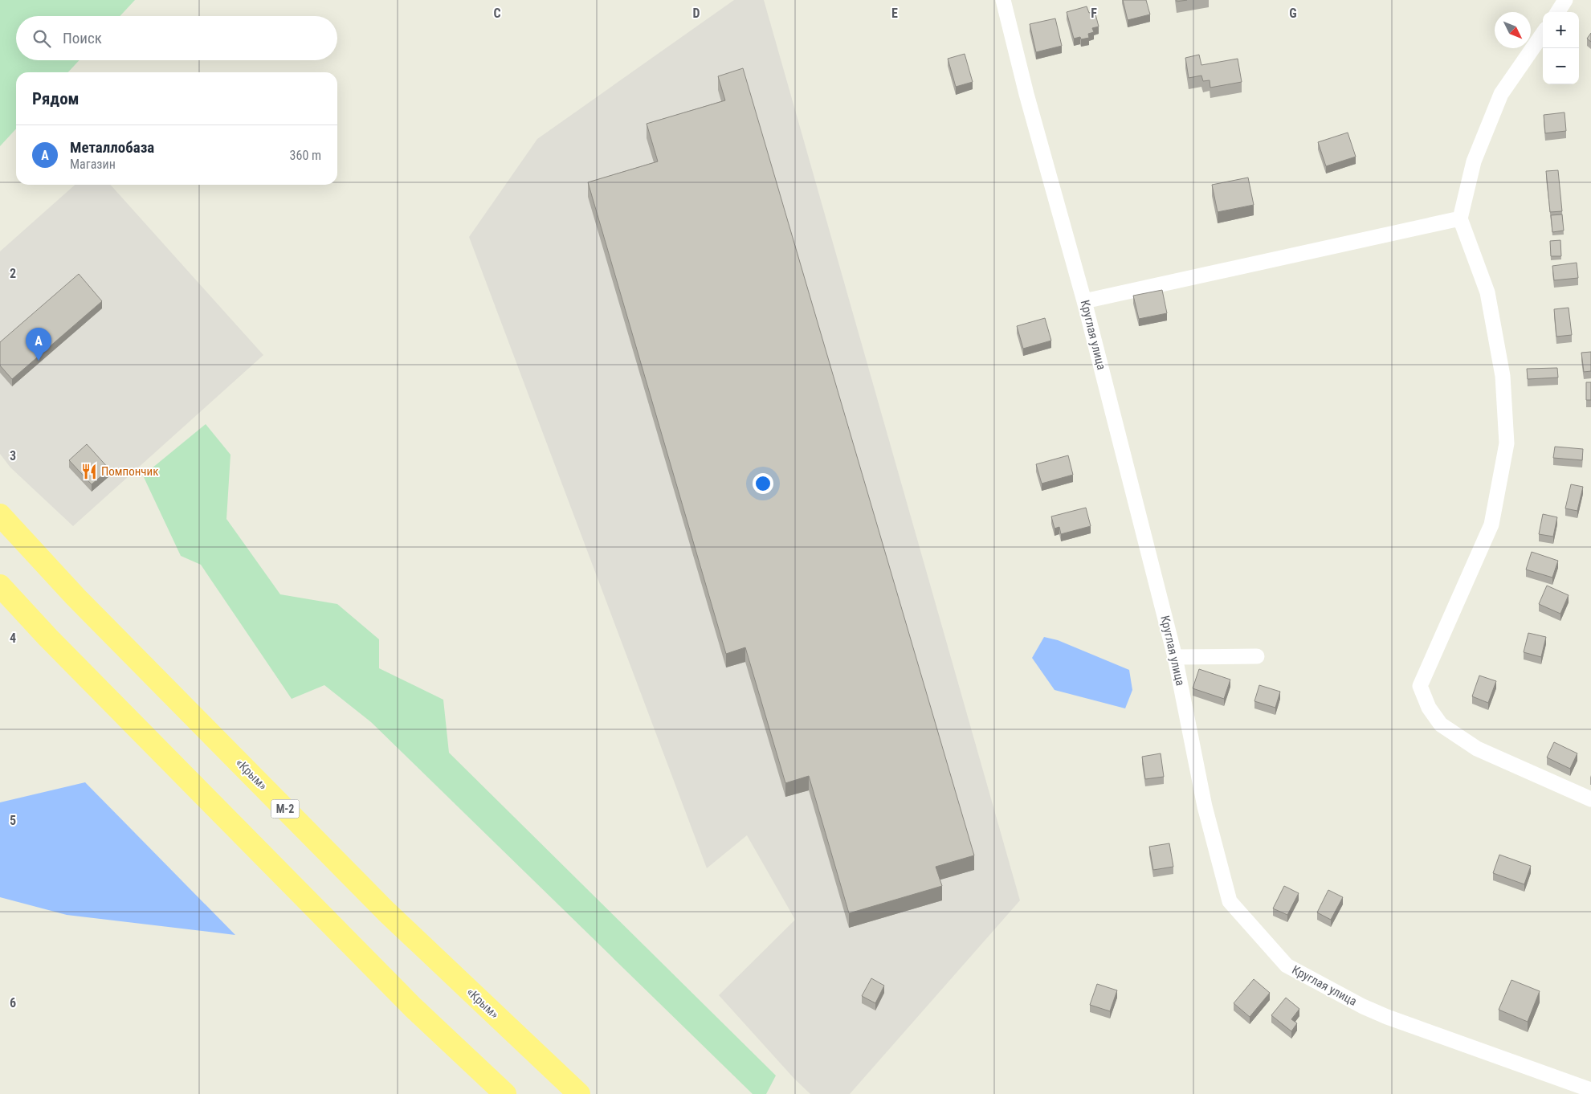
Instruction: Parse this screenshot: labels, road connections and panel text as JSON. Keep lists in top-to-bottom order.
{
  "streets": {
    "highway": ["«Крым»", "М-2"],
    "street": ["Круглая улица"]
  },
  "places": {
    "restaurant": ["Помпончик"]
  },
  "north": "bottom right",
  "page": {
    "map_buttons": ["+", "−"],
    "search": "Поиск",
    "heading": "Рядом",
    "list": [
      {
        "mark": "A",
        "name": "Металлобаза",
        "note": "Магазин",
        "value": "360 m"
      }
    ],
    "pins": "A"
  },
  "grid": {
    "columns": [
      "C",
      "D",
      "E",
      "F",
      "G"
    ],
    "rows": [
      "2",
      "3",
      "4",
      "5",
      "6"
    ]
  }
}
